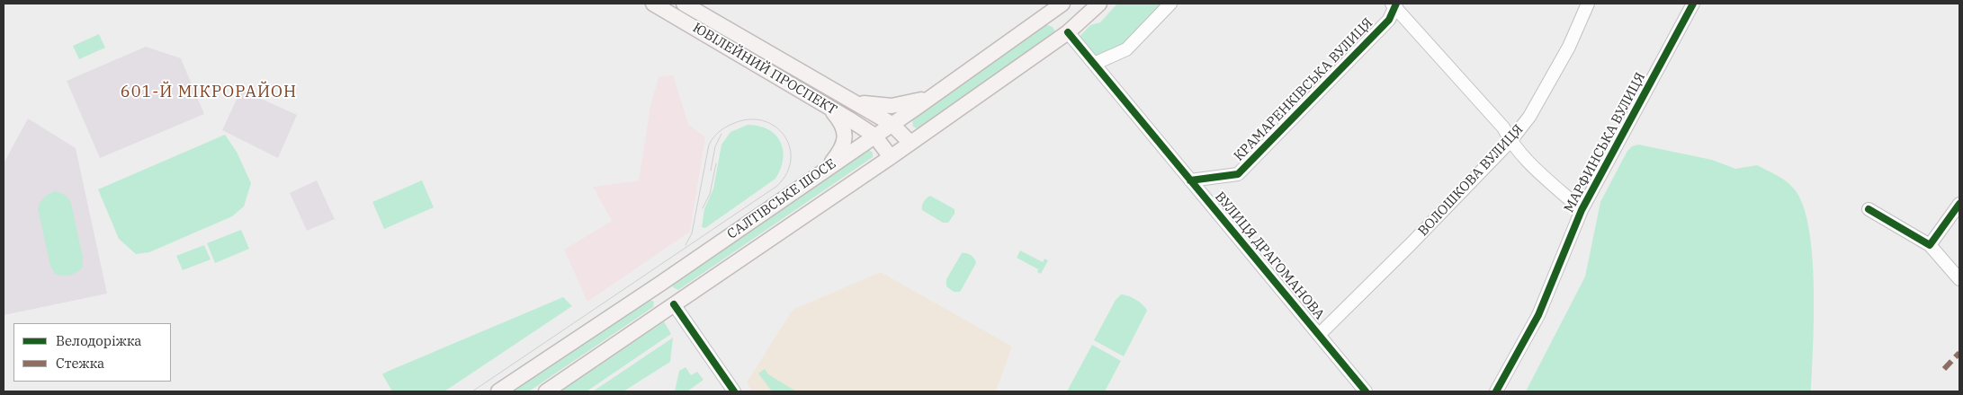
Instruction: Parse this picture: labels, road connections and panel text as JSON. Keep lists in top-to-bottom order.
{
  "streets": {
    "main road": ["ЮВІЛЕЙНИЙ ПРОСПЕКТ", "САЛТІВСЬКЕ ШОСЕ"],
    "street": [
      "КРАМАРЕНКІВСЬКА ВУЛИЦЯ",
      "МАРФИНСЬКА ВУЛИЦЯ",
      "ВОЛОШКОВА ВУЛИЦЯ",
      "ВУЛИЦЯ ДРАГОМАНОВА"
    ]
  },
  "crossings": [
    ["ЮВІЛЕЙНИЙ ПРОСПЕКТ", "САЛТІВСЬКЕ ШОСЕ"],
    ["КРАМАРЕНКІВСЬКА ВУЛИЦЯ", "ВУЛИЦЯ ДРАГОМАНОВА"],
    ["ВОЛОШКОВА ВУЛИЦЯ", "ВУЛИЦЯ ДРАГОМАНОВА"],
    ["САЛТІВСЬКЕ ШОСЕ", "ВУЛИЦЯ ДРАГОМАНОВА"]
  ],
  "districts": ["601-Й МІКРОРАЙОН"],
  "legend": ["Велодоріжка", "Стежка"]
}
